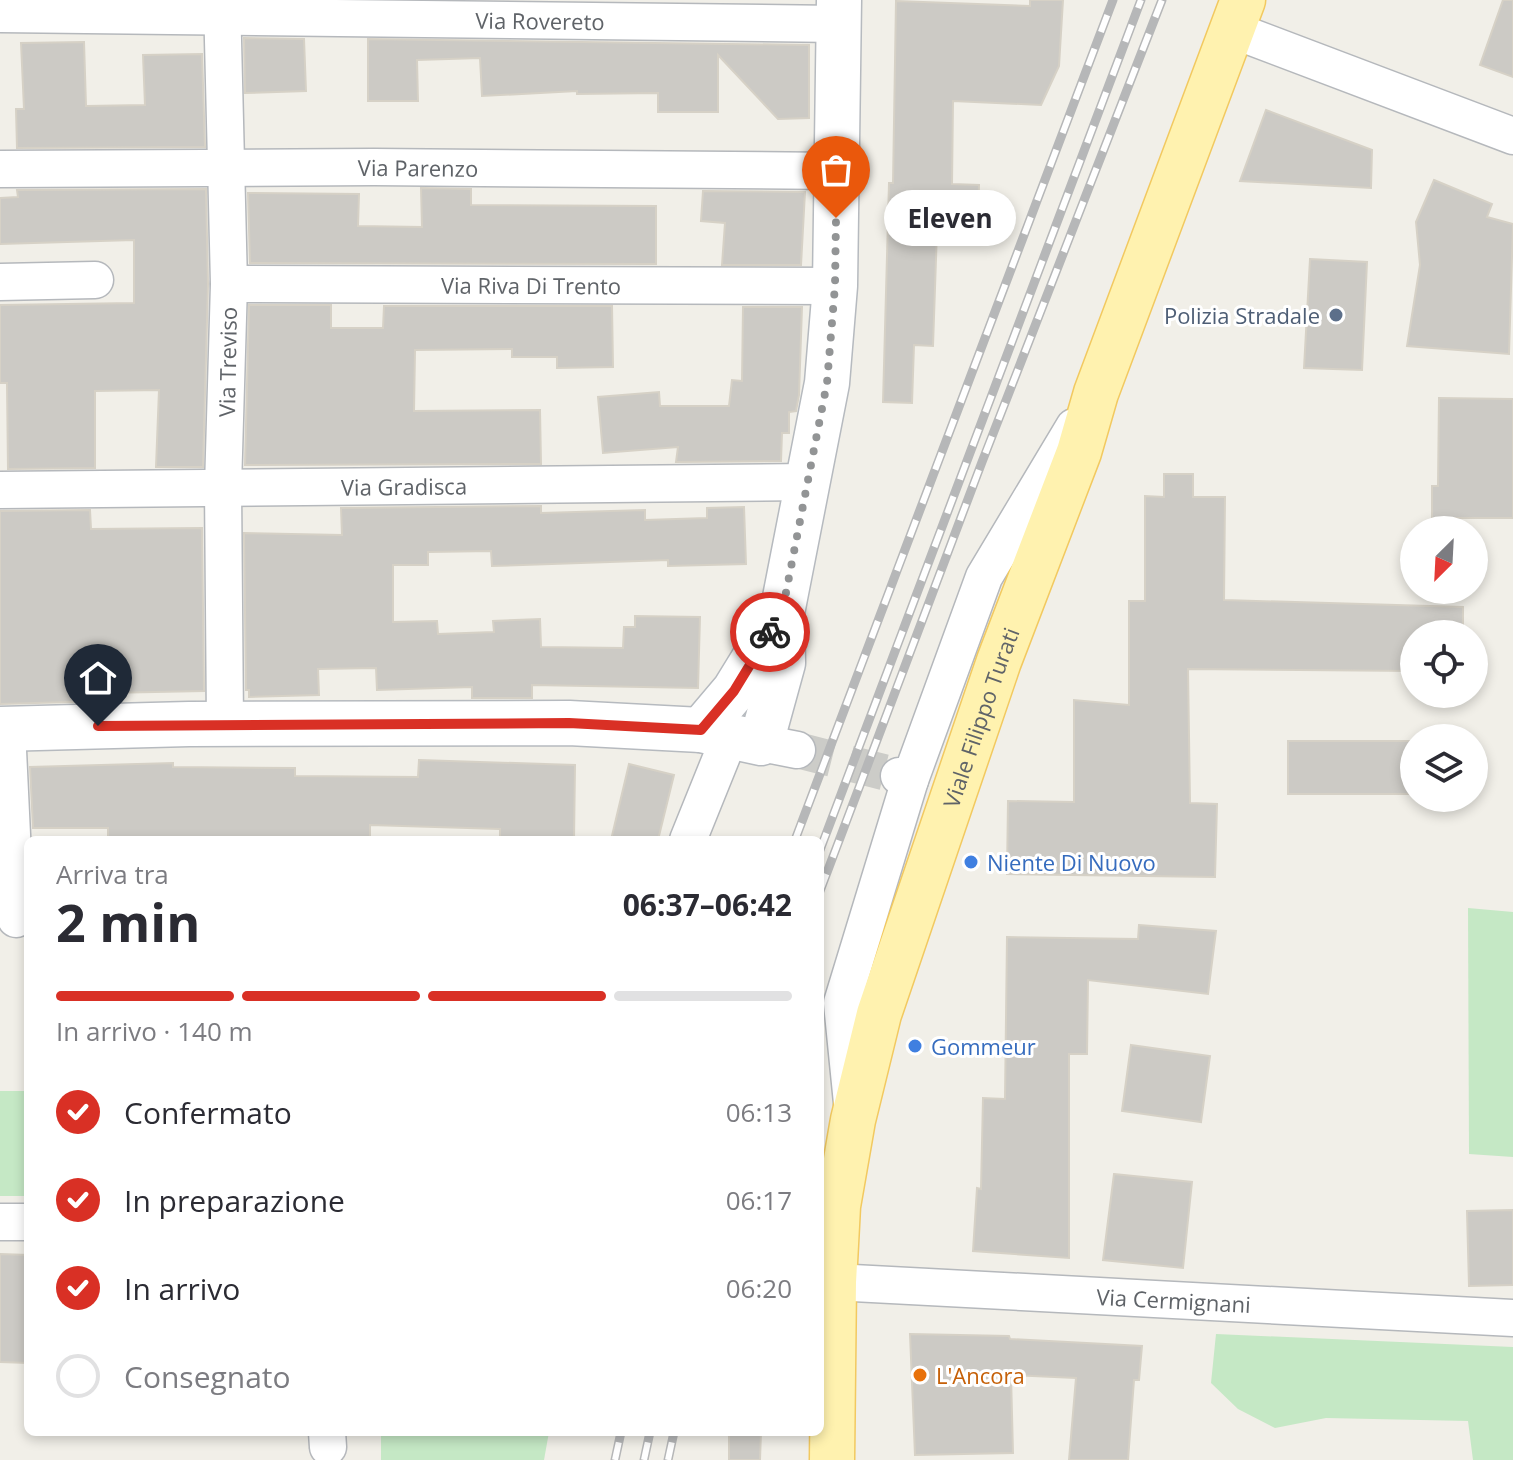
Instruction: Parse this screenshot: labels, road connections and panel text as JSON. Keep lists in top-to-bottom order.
{
  "streets": {
    "main road": ["Viale Filippo Turati"],
    "street": [
      "Via Rovereto",
      "Via Parenzo",
      "Via Riva Di Trento",
      "Via Treviso",
      "Via Gradisca",
      "Via Cermignani"
    ]
  },
  "crossings": [
    ["Via Rovereto", "Via Treviso"],
    ["Via Parenzo", "Via Treviso"],
    ["Via Riva Di Trento", "Via Treviso"],
    ["Via Treviso", "Via Gradisca"],
    ["Viale Filippo Turati", "Via Cermignani"]
  ],
  "places": [
    "Eleven",
    "Polizia Stradale",
    "Niente Di Nuovo",
    "Gommeur",
    "L'Ancora"
  ],
  "north": "bottom left",
  "page": {
    "bubble": "Eleven",
    "heading": ["2 min", "Arriva tra", "06:37–06:42"],
    "bar": "In arrivo · 140 m",
    "list": [
      ["Confermato", "06:13"],
      ["In preparazione", "06:17"],
      ["In arrivo", "06:20"],
      "Consegnato"
    ]
  }
}
